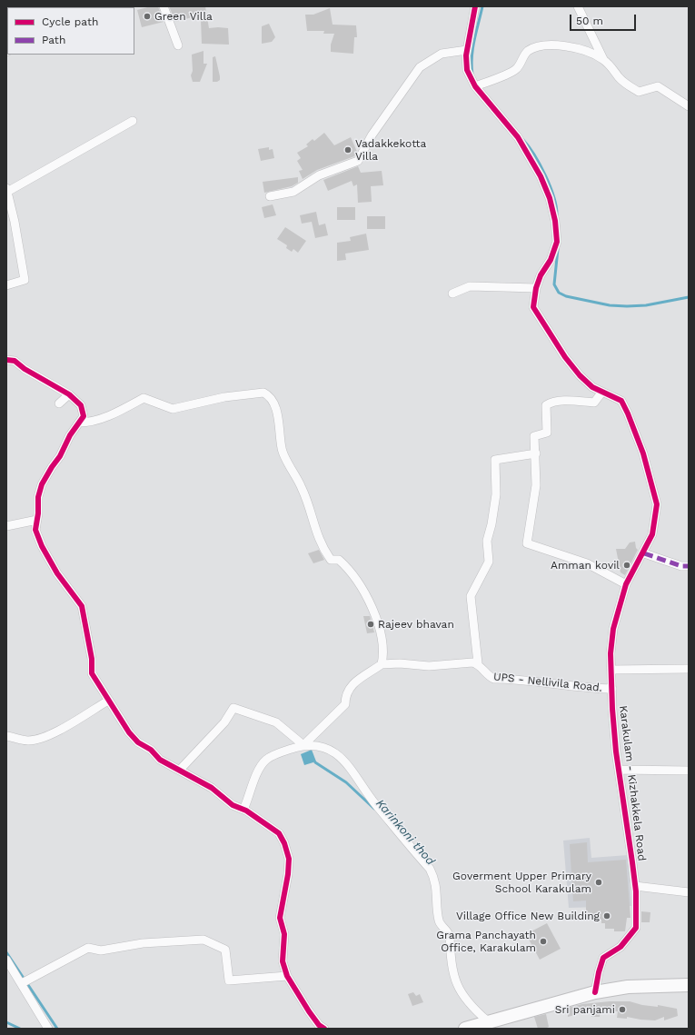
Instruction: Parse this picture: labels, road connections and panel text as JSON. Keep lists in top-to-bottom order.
{
  "streets": {
    "street": ["UPS - Nellivila Road.", "Karakulam - Kizhakkela Road"]
  },
  "crossings": [
    ["UPS - Nellivila Road.", "Karakulam - Kizhakkela Road"]
  ],
  "water": ["Karinkoni thod"],
  "places": [
    "Green Villa",
    "Vadakkekotta Villa",
    "Amman kovil",
    "Rajeev bhavan",
    "Goverment Upper Primary School Karakulam",
    "Village Office New Building",
    "Grama Panchayath Office, Karakulam",
    "Sri panjami"
  ],
  "legend": ["Cycle path", "Path"],
  "scale_bar": "50 m"
}
